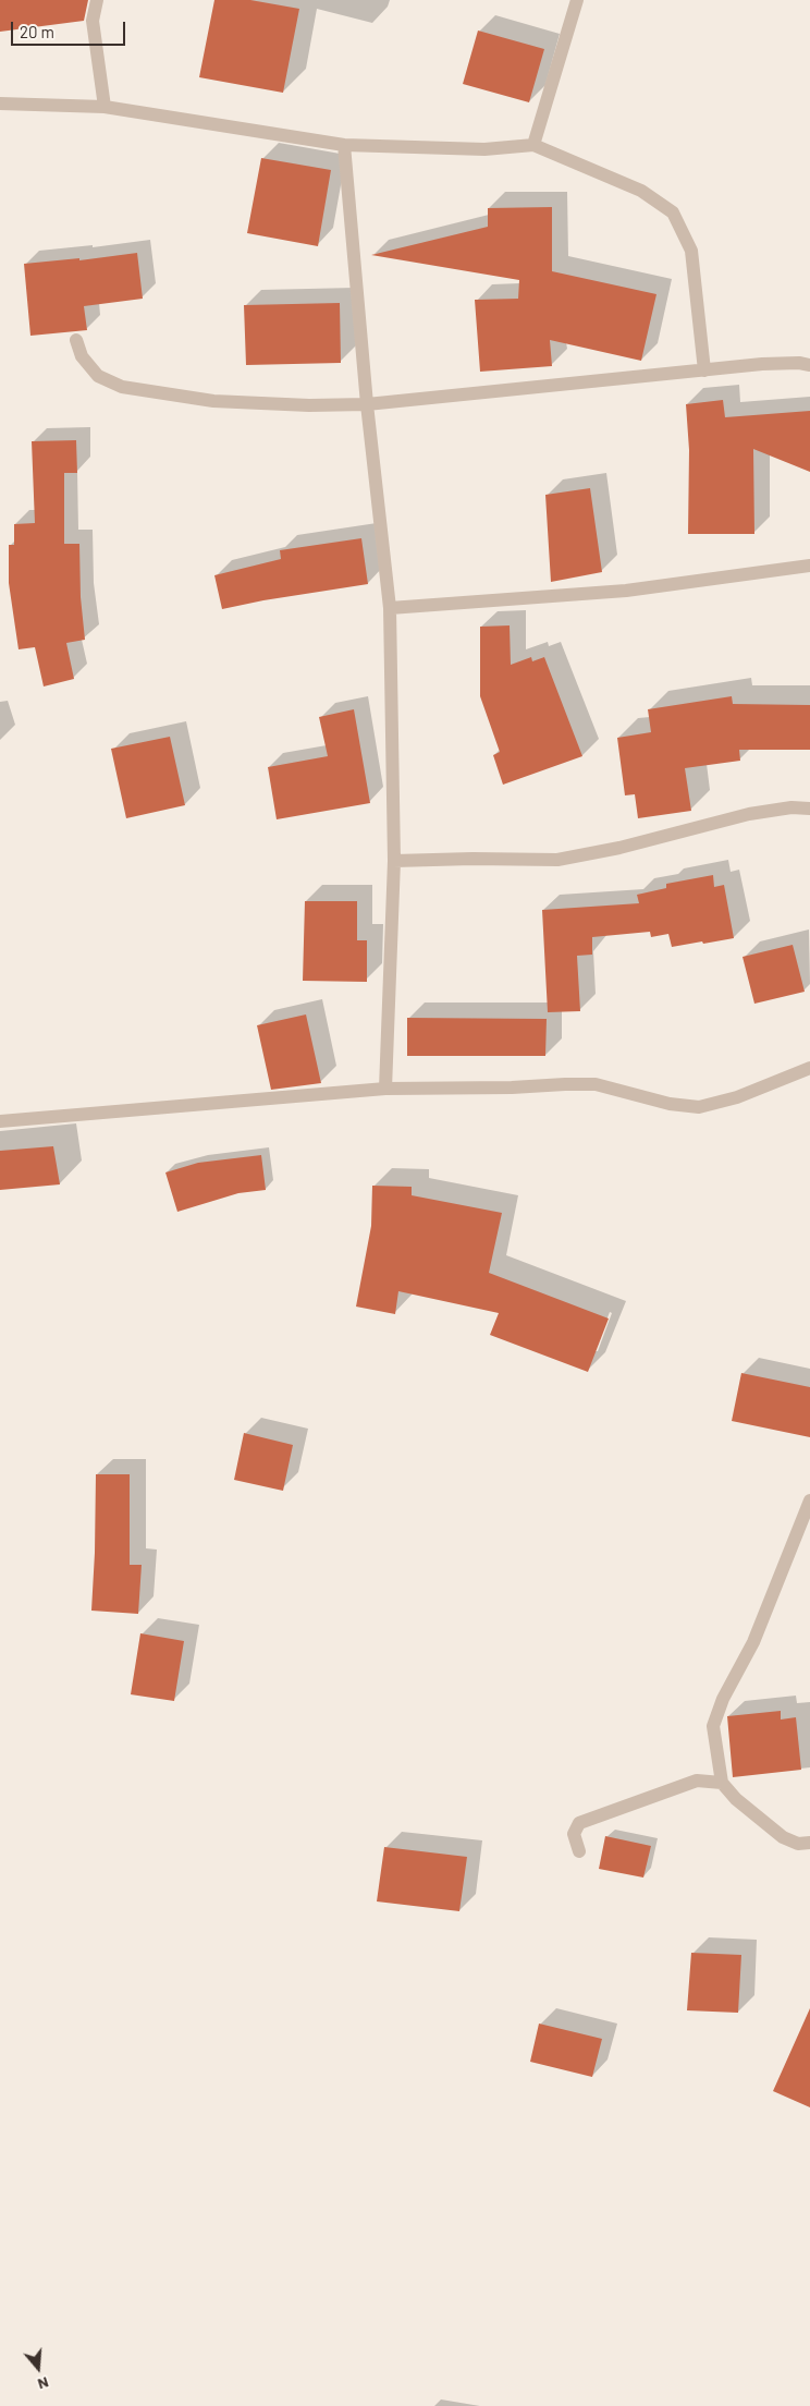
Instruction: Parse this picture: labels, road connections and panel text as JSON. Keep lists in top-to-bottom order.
{
  "scale_bar": "20 m",
  "north": "bottom"
}
